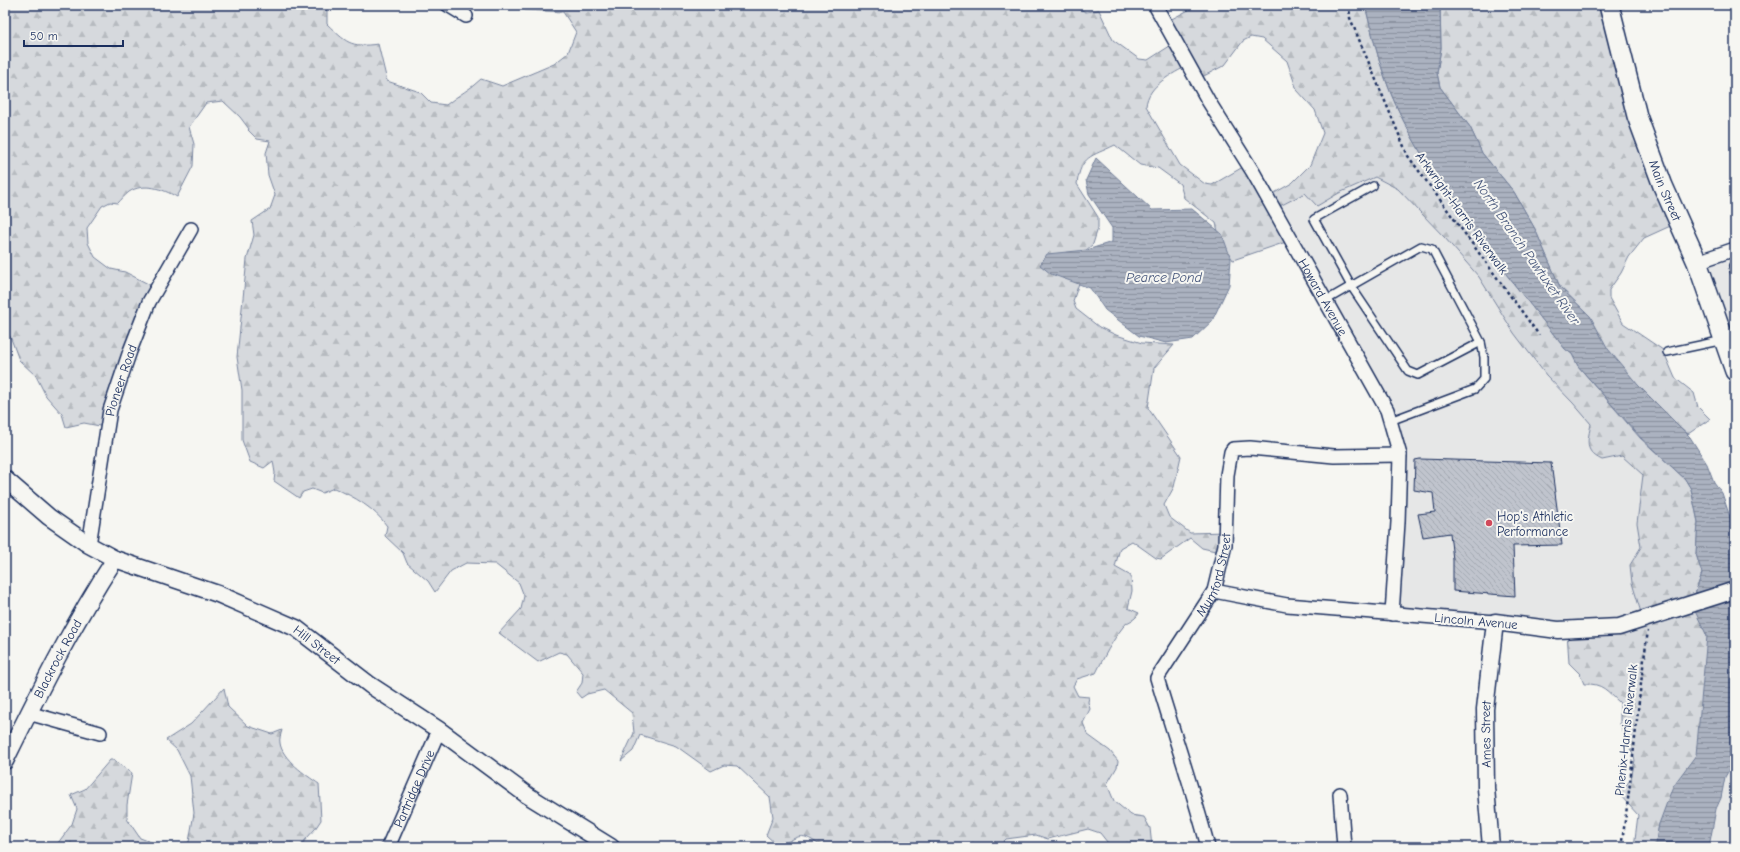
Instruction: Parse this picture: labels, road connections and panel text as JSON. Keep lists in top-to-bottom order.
{
  "streets": {
    "main road": ["Main Street"],
    "street": [
      "Howard Avenue",
      "Pioneer Road",
      "Mumford Street",
      "Lincoln Avenue",
      "Hill Street",
      "Blackrock Road",
      "Ames Street",
      "Partridge Drive"
    ],
    "path": ["Arkwright-Harris Riverwalk", "Phenix-Harris Riverwalk"]
  },
  "crossings": [
    ["Howard Avenue", "Mumford Street"],
    ["Howard Avenue", "Lincoln Avenue"],
    ["Pioneer Road", "Hill Street"],
    ["Mumford Street", "Lincoln Avenue"],
    ["Lincoln Avenue", "Phenix-Harris Riverwalk"],
    ["Lincoln Avenue", "Ames Street"],
    ["Hill Street", "Blackrock Road"],
    ["Hill Street", "Partridge Drive"]
  ],
  "water": ["North Branch Pawtuxet River", "Pearce Pond"],
  "places": ["Hop's Athletic Performance"],
  "scale_bar": "50 m"
}
